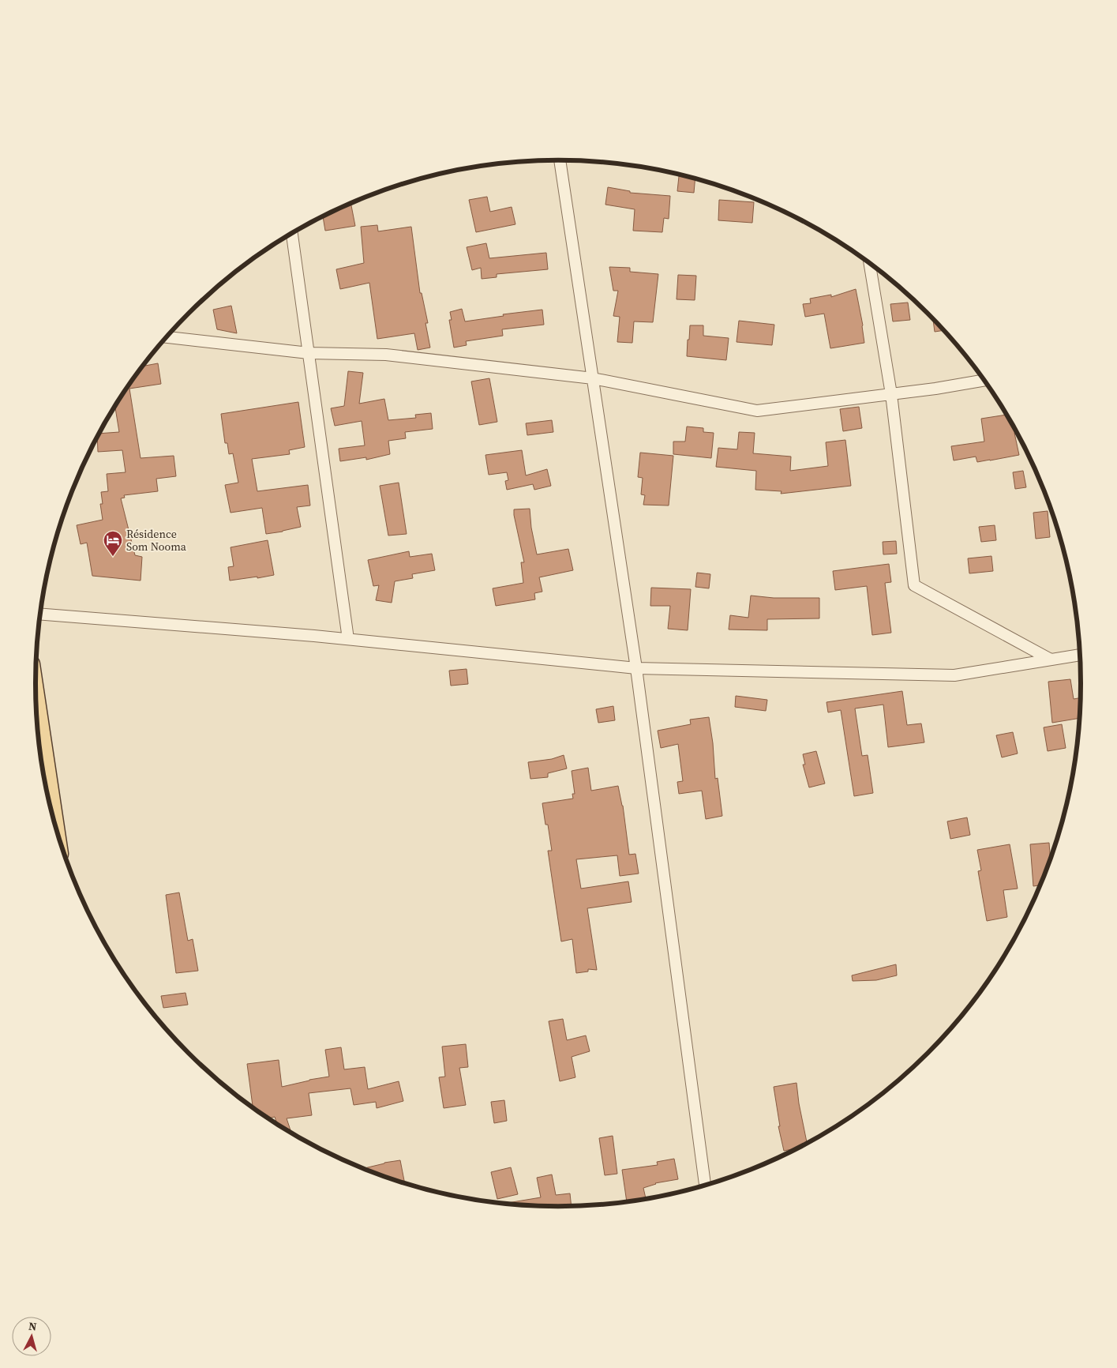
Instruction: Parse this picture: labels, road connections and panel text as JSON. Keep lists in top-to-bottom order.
{
  "places": {
    "hotel": ["Résidence Som Nooma"]
  },
  "north": "top"
}
